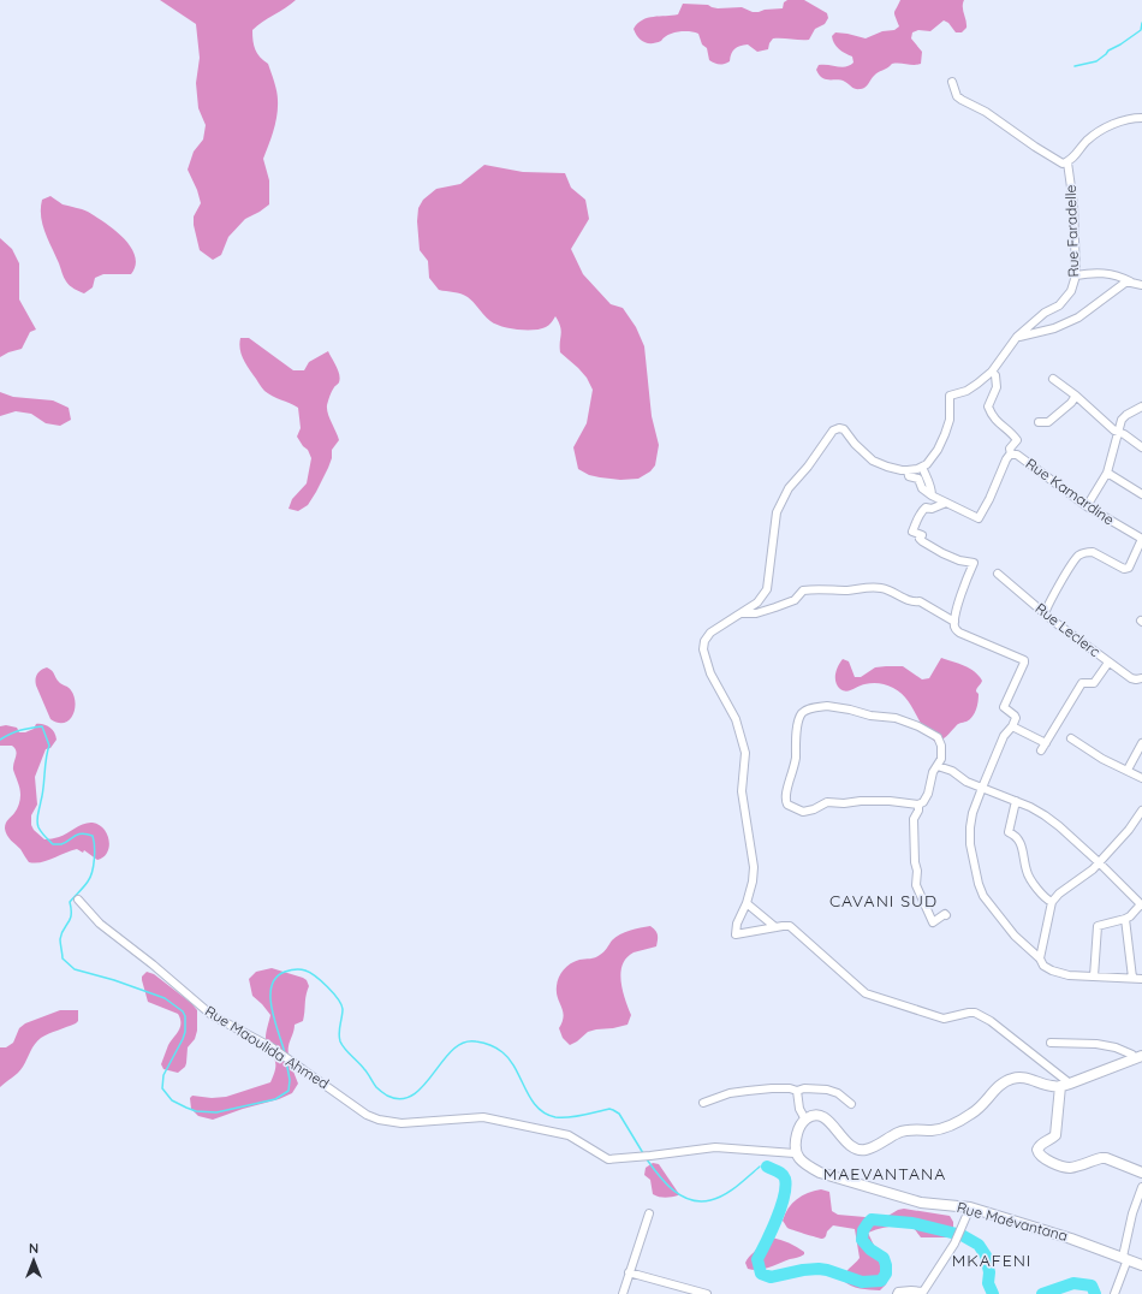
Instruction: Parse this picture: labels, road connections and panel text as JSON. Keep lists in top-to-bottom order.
{
  "streets": {
    "street": [
      "Rue Faradelle",
      "Rue Kamardine",
      "Rue Leclerc",
      "Rue Maoulida Ahmed",
      "Rue Maévantana"
    ]
  },
  "crossings": [
    ["Rue Maoulida Ahmed", "Rue Maévantana"]
  ],
  "districts": ["CAVANI SUD", "MAEVANTANA", "MKAFENI"],
  "north": "top"
}
